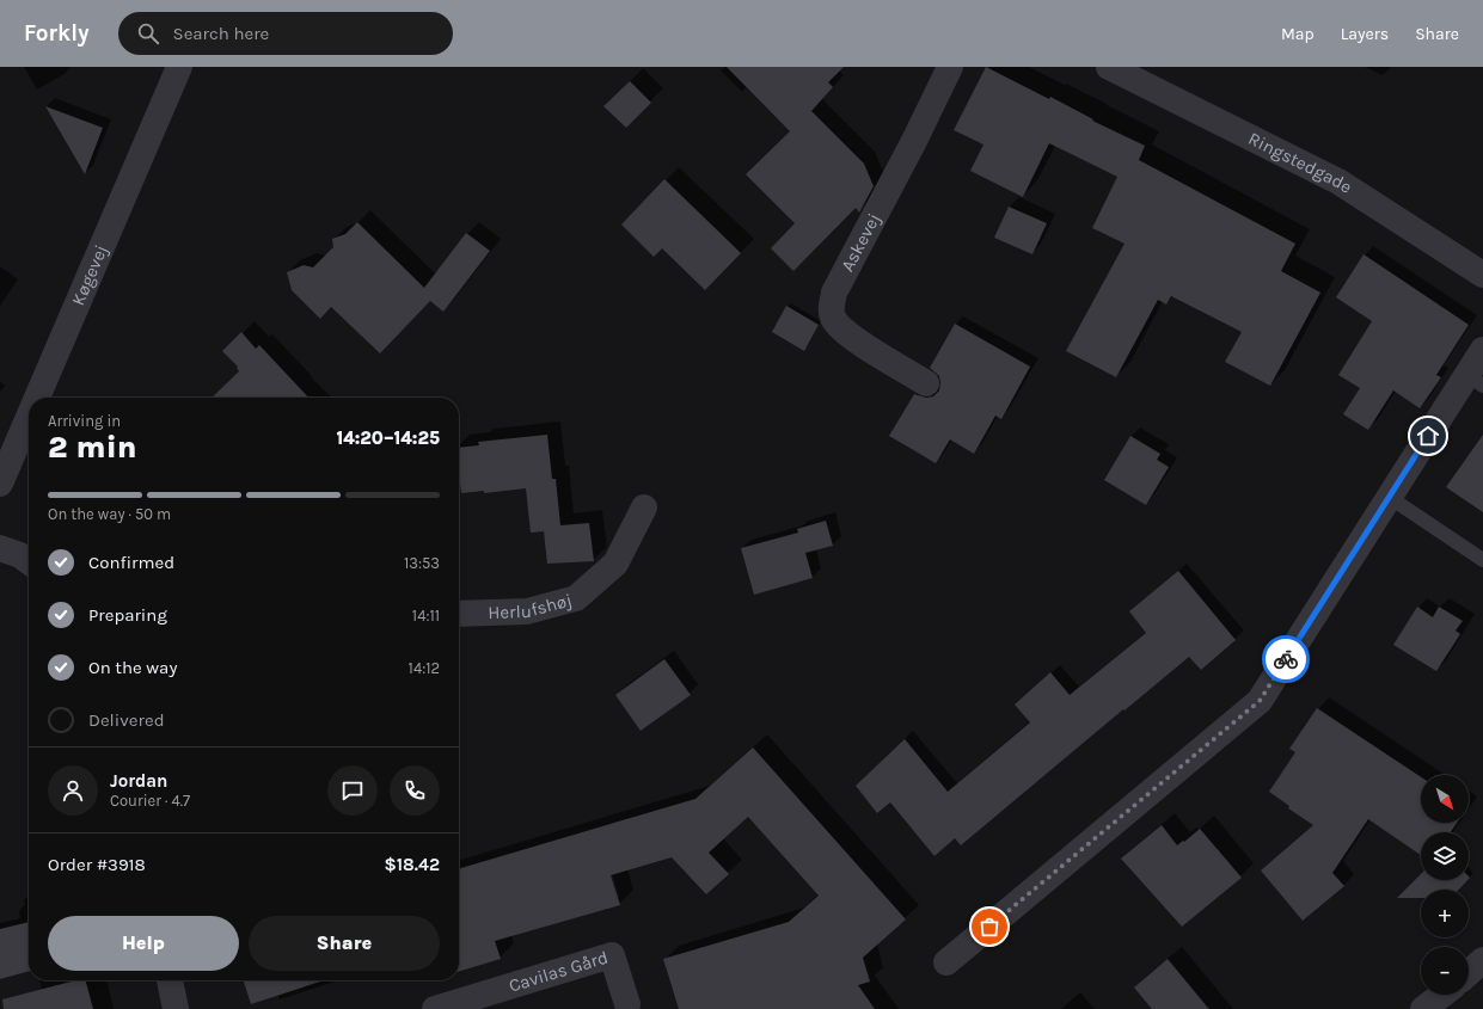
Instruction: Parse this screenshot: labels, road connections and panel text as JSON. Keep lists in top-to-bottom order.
{
  "streets": {
    "street": [
      "Ringstedgade",
      "Askevej",
      "Køgevej",
      "Herlufshøj",
      "Cavilas Gård"
    ]
  },
  "north": "bottom right",
  "page": {
    "header": "Forkly",
    "search": "Search here",
    "nav": ["Map", "Layers", "Share"],
    "heading": ["2 min", "Arriving in", "14:20–14:25"],
    "panel": [
      "Jordan",
      "Courier · 4.7",
      "Order #3918",
      "$18.42"
    ],
    "bar": "On the way · 50 m",
    "list": [
      ["Confirmed", "13:53"],
      ["Preparing", "14:11"],
      ["On the way", "14:12"],
      "Delivered"
    ],
    "map_buttons": ["+", "−"],
    "buttons": ["Help", "Share"]
  }
}
